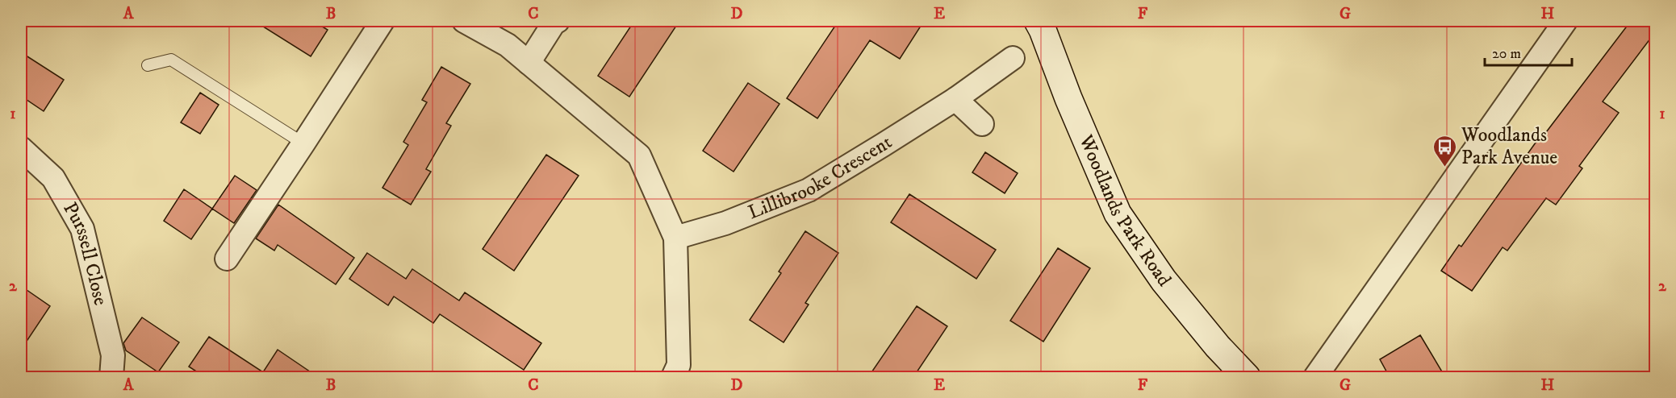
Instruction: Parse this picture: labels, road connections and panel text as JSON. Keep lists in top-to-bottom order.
{
  "streets": {
    "street": ["Lillibrooke Crescent", "Woodlands Park Road", "Purssell Close"]
  },
  "places": {
    "bus stop": ["Woodlands Park Avenue"]
  },
  "scale_bar": "20 m",
  "grid": {
    "columns": [
      "A",
      "B",
      "C",
      "D",
      "E",
      "F",
      "G",
      "H"
    ],
    "rows": ["1", "2"]
  }
}
